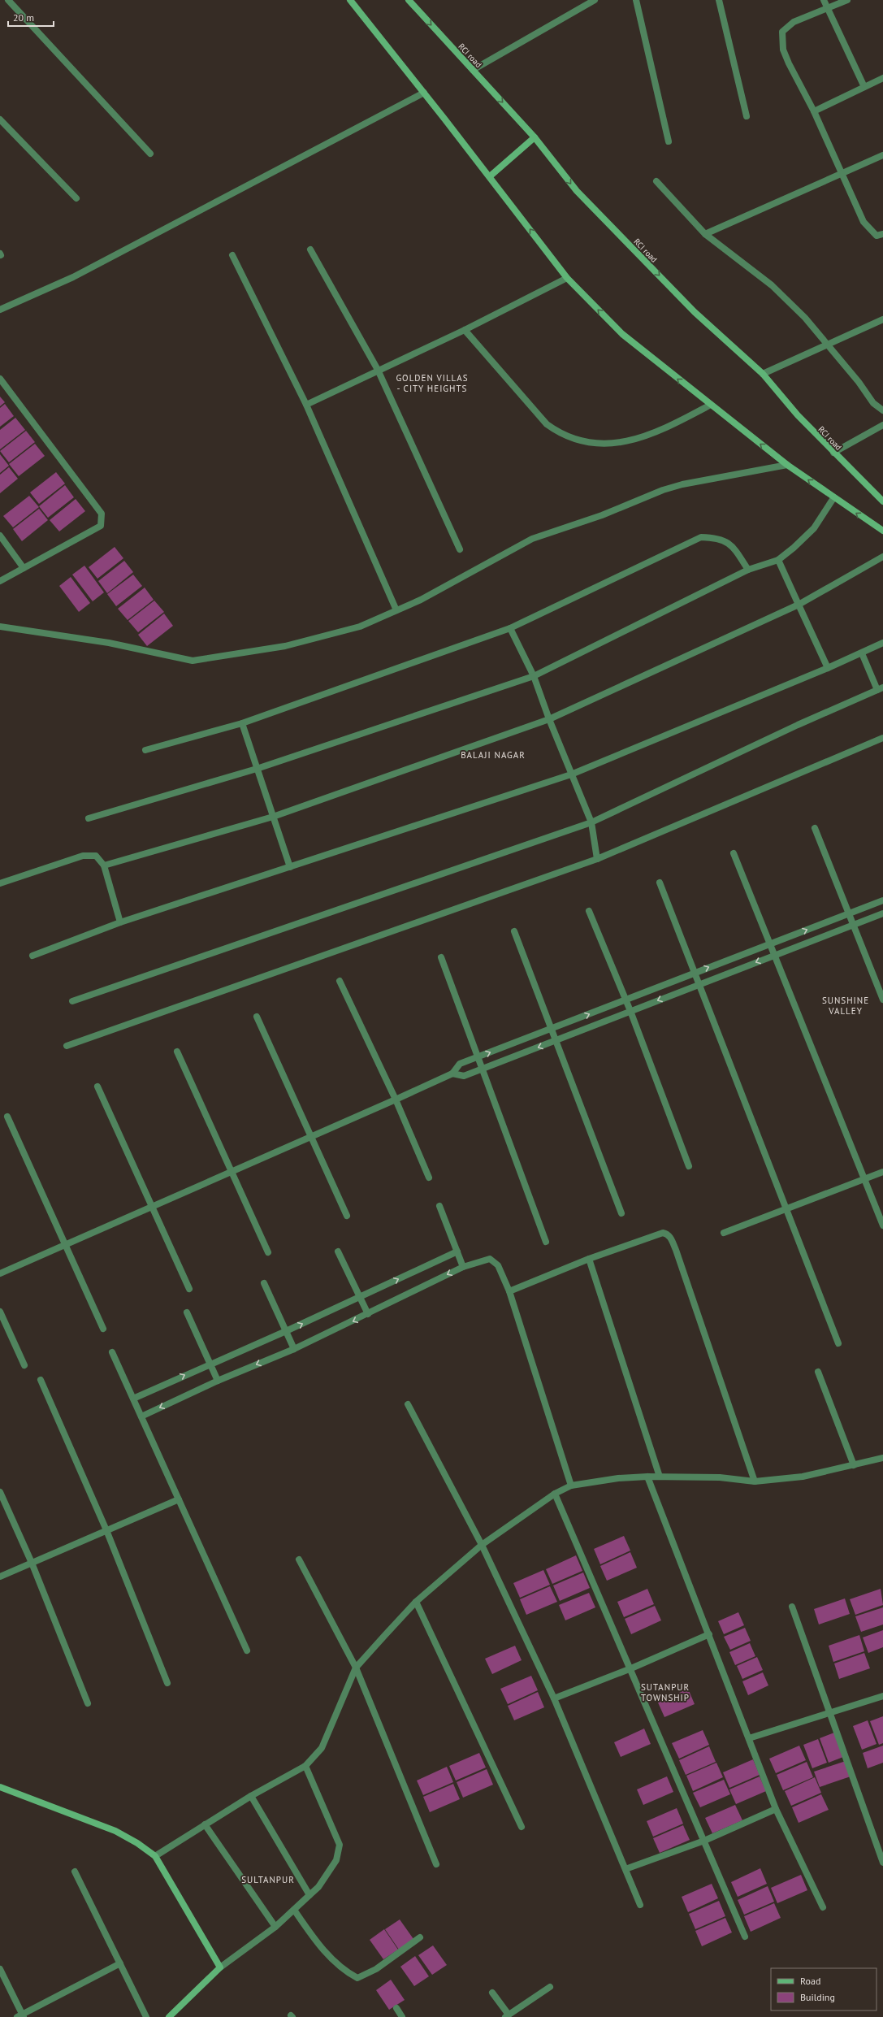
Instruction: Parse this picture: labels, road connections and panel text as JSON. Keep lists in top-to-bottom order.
{
  "streets": {
    "main road": ["RCI road"]
  },
  "districts": [
    "GOLDEN VILLAS - CITY HEIGHTS",
    "BALAJI NAGAR",
    "SUNSHINE VALLEY",
    "SUTANPUR TOWNSHIP",
    "SULTANPUR"
  ],
  "legend": ["Road", "Building"],
  "scale_bar": "20 m"
}
